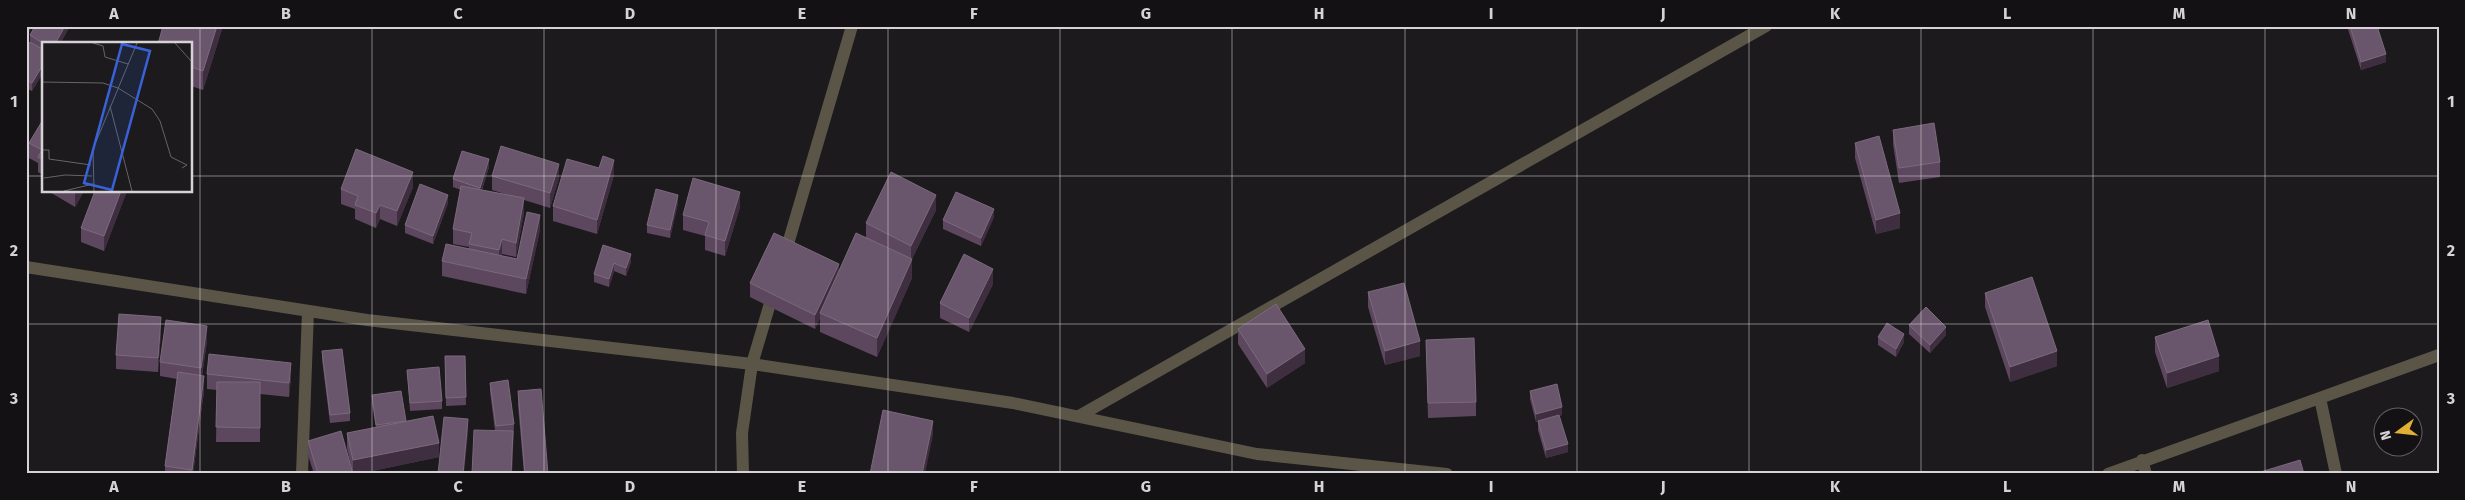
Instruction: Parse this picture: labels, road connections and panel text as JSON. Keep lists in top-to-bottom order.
{
  "north": "left",
  "grid": {
    "columns": [
      "A",
      "B",
      "C",
      "D",
      "E",
      "F",
      "G",
      "H",
      "I",
      "J",
      "K",
      "L",
      "M",
      "N"
    ],
    "rows": ["1", "2", "3"]
  }
}
